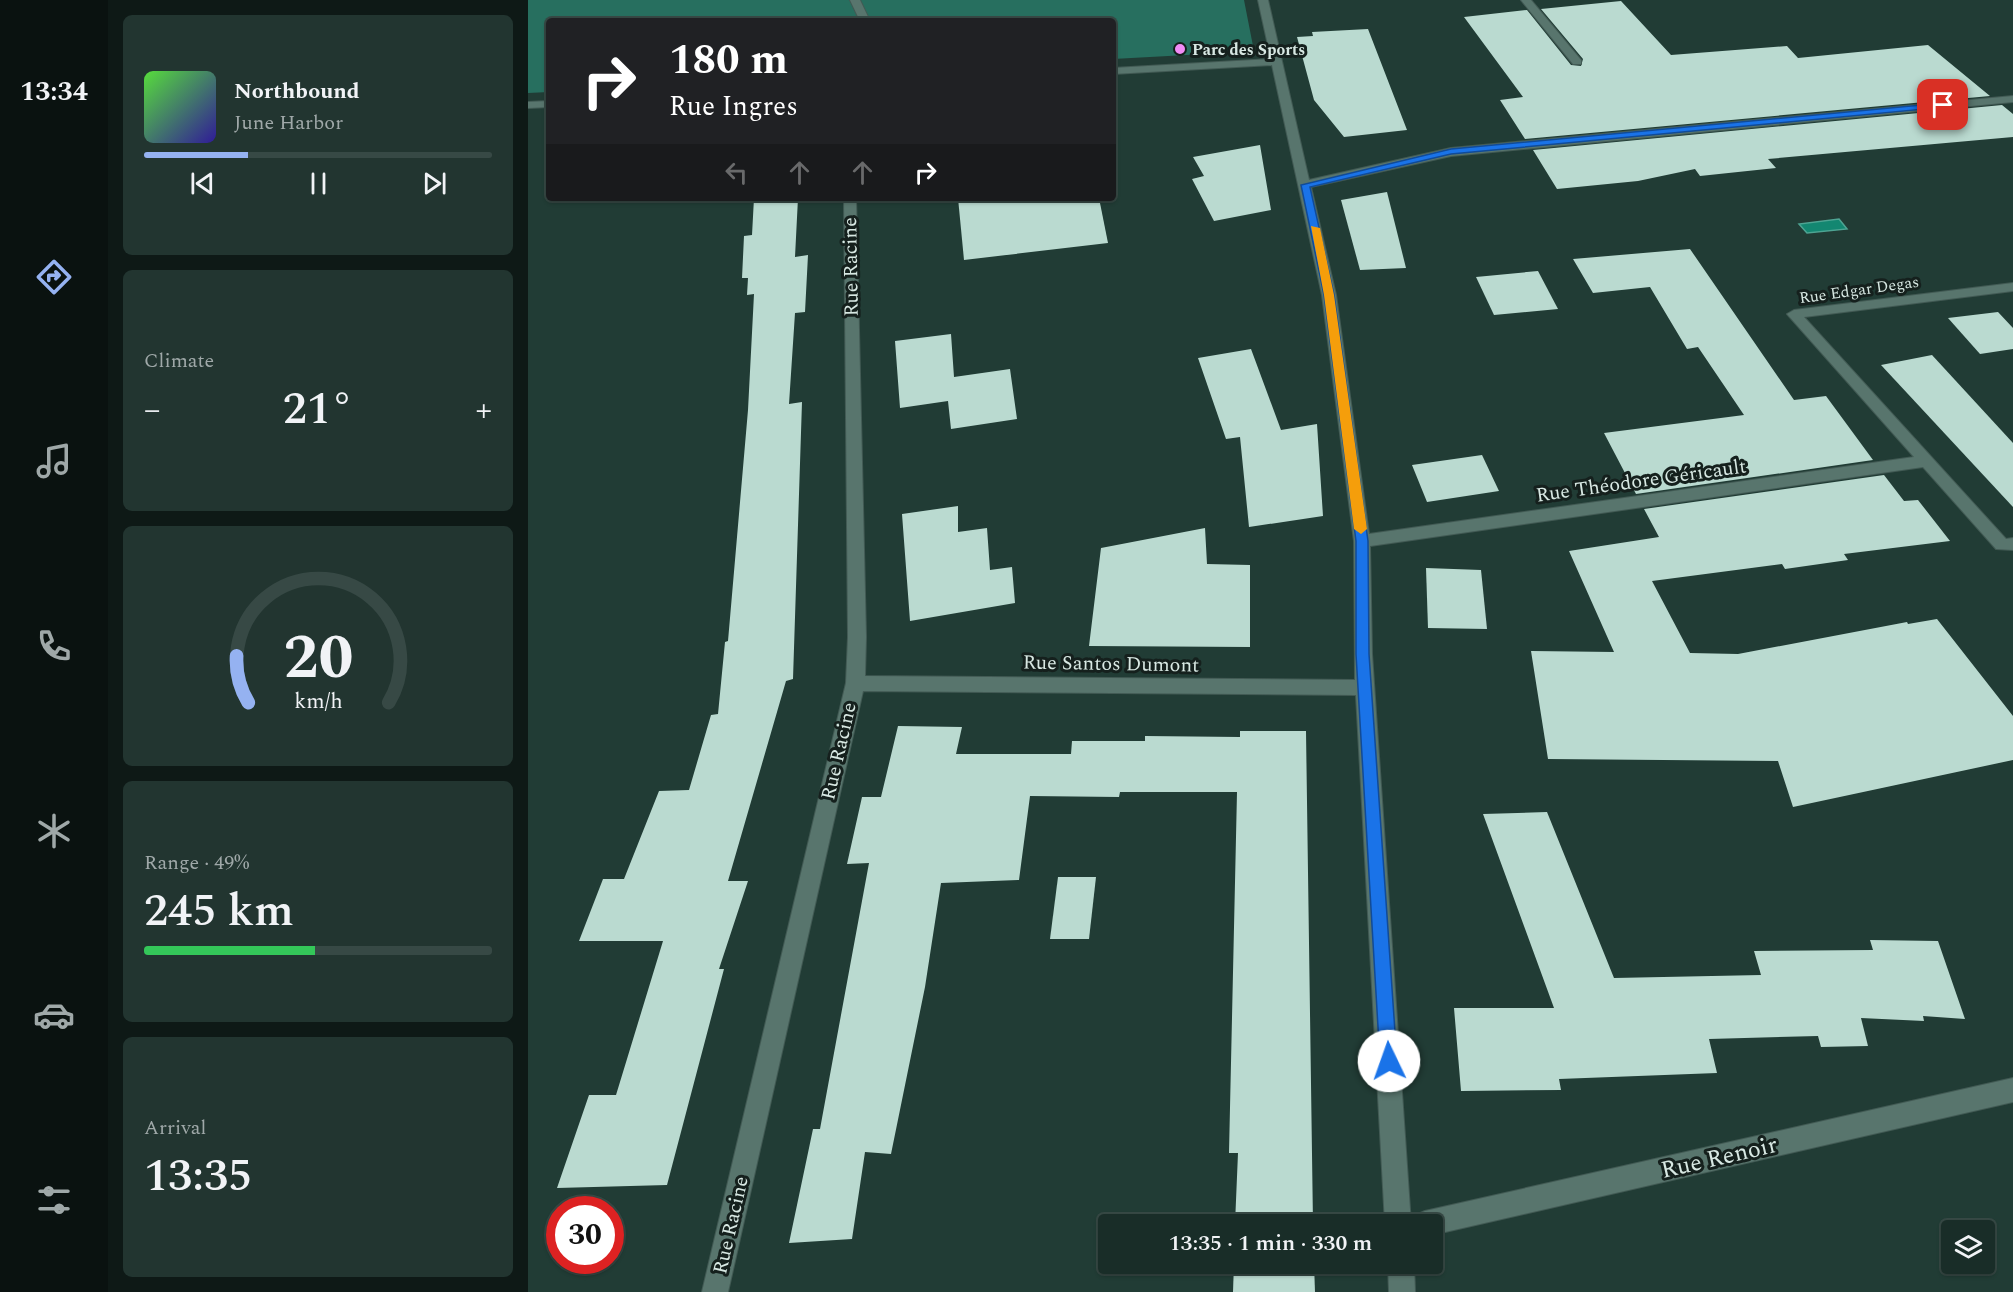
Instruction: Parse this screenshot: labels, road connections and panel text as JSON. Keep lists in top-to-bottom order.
{
  "streets": {
    "street": [
      "Rue Racine",
      "Rue Edgar Degas",
      "Rue Théodore Géricault",
      "Rue Santos Dumont",
      "Rue Renoir"
    ]
  },
  "crossings": [
    ["Rue Racine", "Rue Santos Dumont"],
    ["Rue Edgar Degas", "Rue Théodore Géricault"]
  ],
  "places": ["Parc des Sports"],
  "page": {
    "tabs": "13:34",
    "turn": ["180 m", "Rue Ingres"],
    "song": ["Northbound", "June Harbor"],
    "tile": [
      "Climate",
      ["Range · 49%", "245 km"],
      ["Arrival", "13:35"]
    ],
    "heat": ["−", "21°", "+"],
    "limit": "30",
    "trip": "13:35 · 1 min · 330 m",
    "gauge": ["20", "km/h"]
  }
}
